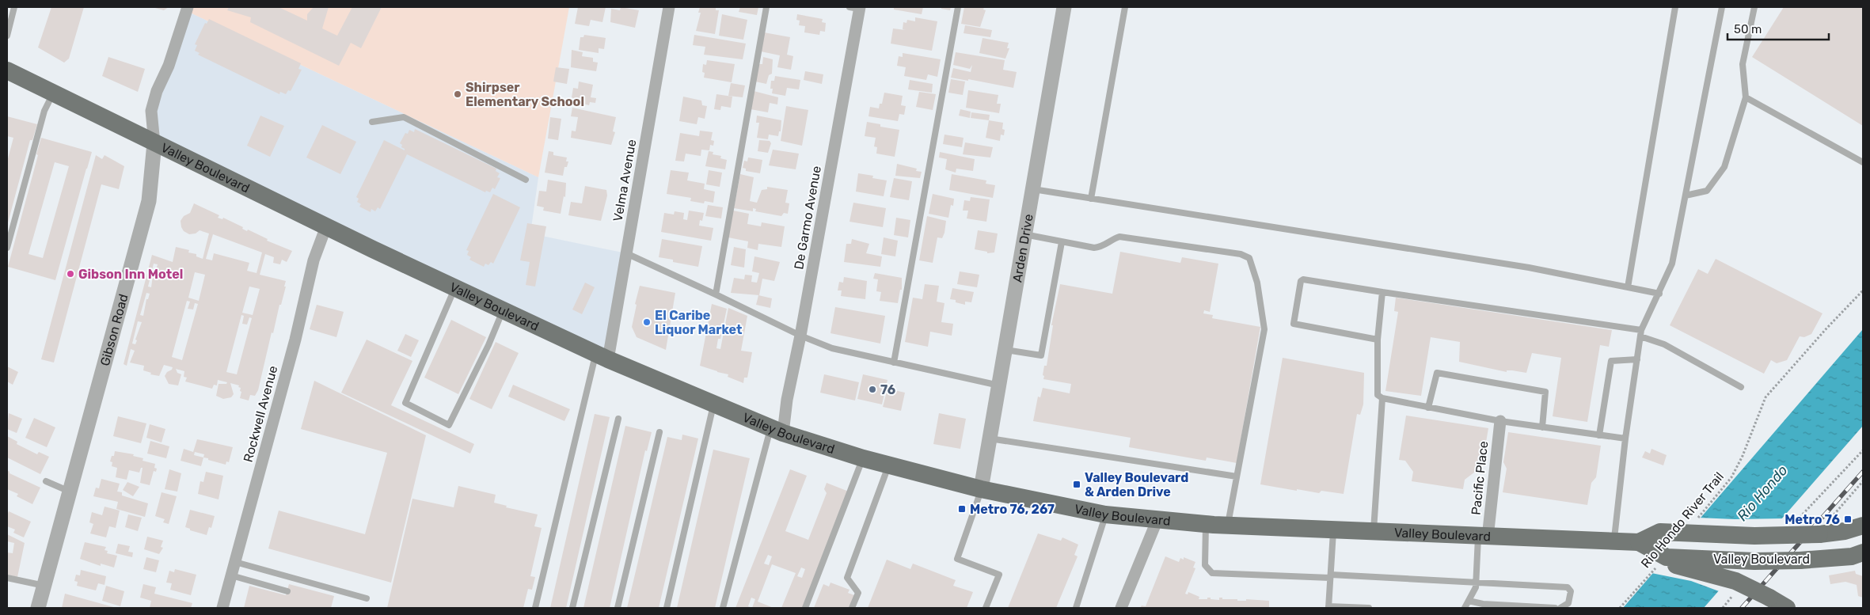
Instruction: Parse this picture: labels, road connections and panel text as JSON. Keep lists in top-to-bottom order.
{
  "streets": {
    "main road": ["Valley Boulevard"],
    "street": [
      "Velma Avenue",
      "De Garmo Avenue",
      "Arden Drive",
      "Gibson Road",
      "Rockwell Avenue",
      "Pacific Place"
    ],
    "path": ["Rio Hondo River Trail"]
  },
  "crossings": [
    ["Valley Boulevard", "Velma Avenue"],
    ["Valley Boulevard", "De Garmo Avenue"],
    ["Valley Boulevard", "Arden Drive"],
    ["Valley Boulevard", "Gibson Road"],
    ["Valley Boulevard", "Rockwell Avenue"],
    ["Valley Boulevard", "Pacific Place"],
    ["Valley Boulevard", "Rio Hondo River Trail"]
  ],
  "water": ["Rio Hondo"],
  "places": {
    "other": [
      "Shirpser Elementary School",
      "Gibson Inn Motel",
      "El Caribe Liquor Market",
      "76"
    ],
    "transit": ["Valley Boulevard & Arden Drive", "Metro 76, 267", "Metro 76"]
  },
  "scale_bar": "50 m"
}
